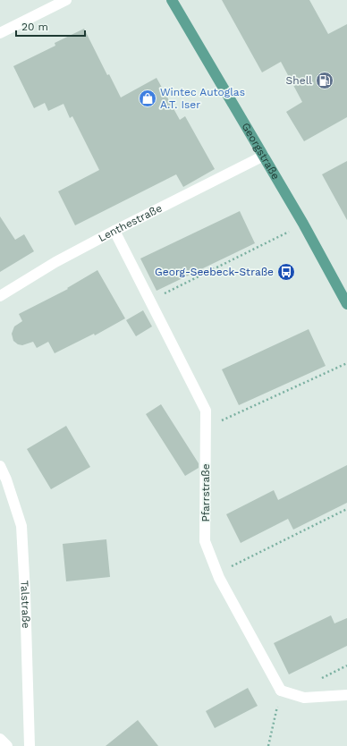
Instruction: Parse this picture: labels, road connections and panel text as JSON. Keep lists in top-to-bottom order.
{
  "streets": {
    "main road": ["Georgstraße"],
    "street": ["Lenthestraße", "Pfarrstraße", "Talstraße"]
  },
  "crossings": [
    ["Georgstraße", "Lenthestraße"],
    ["Lenthestraße", "Pfarrstraße"]
  ],
  "places": {
    "fuel station": ["Shell"],
    "shop": ["Wintec Autoglas A.T. Iser"],
    "bus stop": ["Georg-Seebeck-Straße"]
  },
  "scale_bar": "20 m"
}
